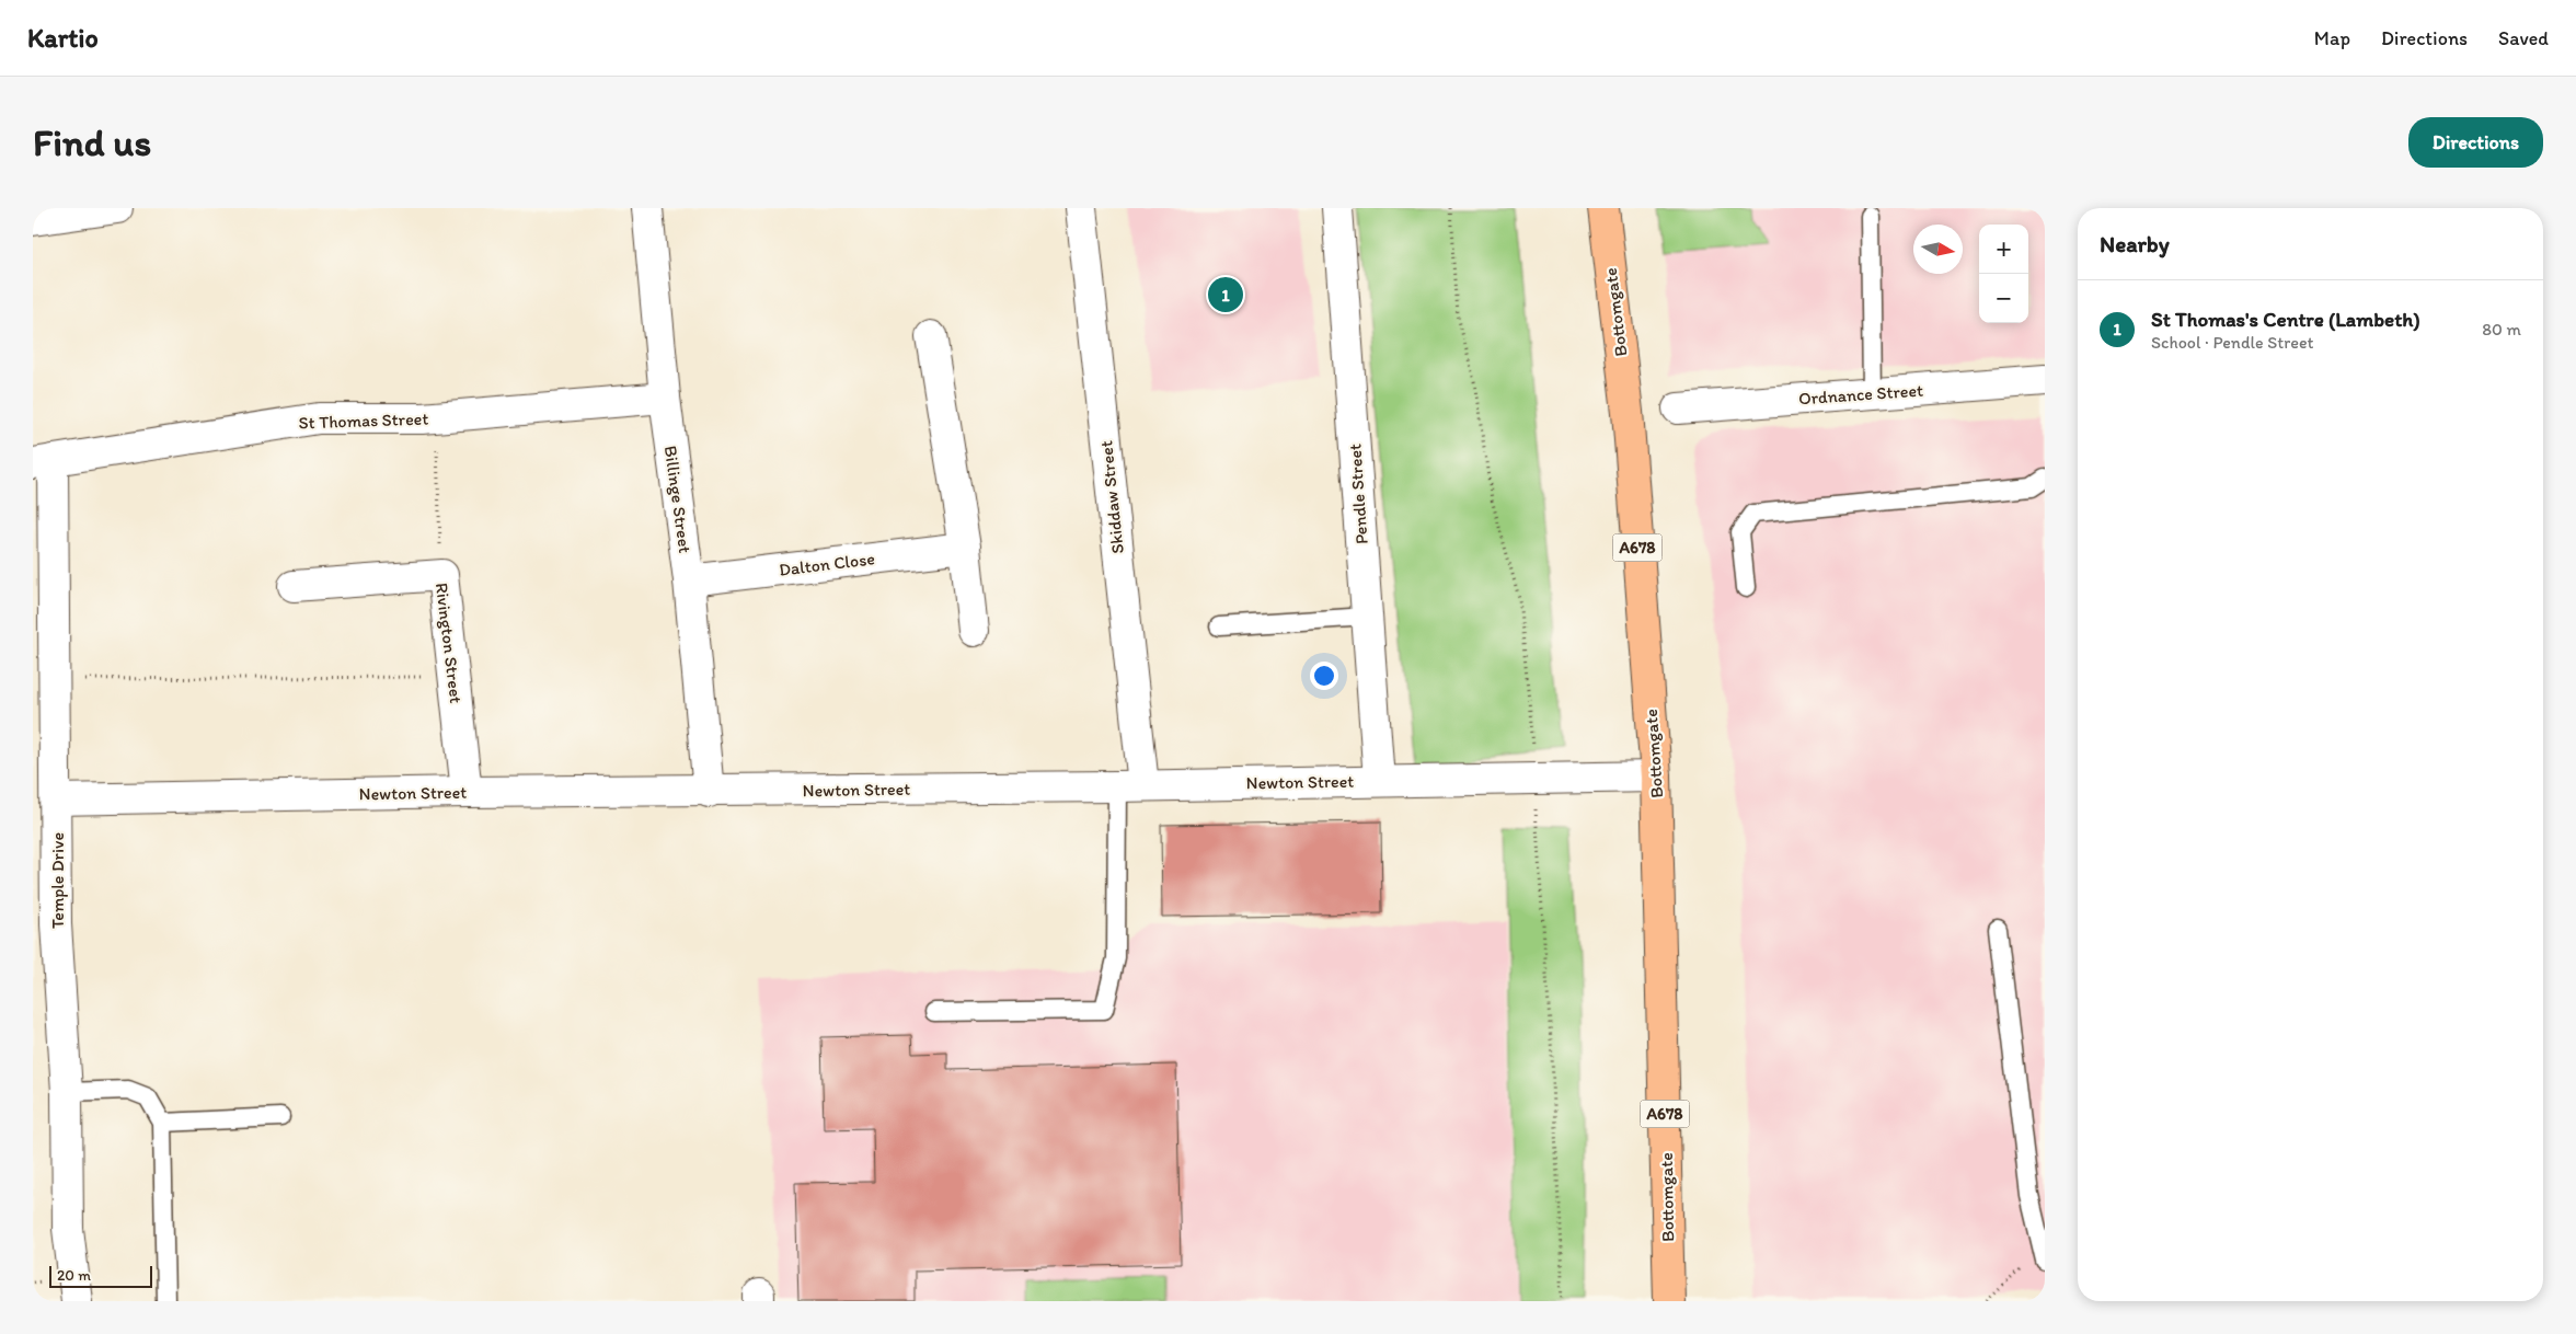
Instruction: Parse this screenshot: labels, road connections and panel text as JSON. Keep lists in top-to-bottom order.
{
  "streets": {
    "highway": ["Bottomgate", "A678"],
    "street": [
      "Ordnance Street",
      "St Thomas Street",
      "Pendle Street",
      "Skiddaw Street",
      "Billinge Street",
      "Dalton Close",
      "Rivington Street",
      "Newton Street",
      "Temple Drive"
    ]
  },
  "crossings": [
    ["Bottomgate", "Newton Street"],
    ["St Thomas Street", "Billinge Street"],
    ["St Thomas Street", "Temple Drive"],
    ["Pendle Street", "Newton Street"],
    ["Skiddaw Street", "Newton Street"],
    ["Billinge Street", "Dalton Close"],
    ["Billinge Street", "Newton Street"],
    ["Rivington Street", "Newton Street"],
    ["Newton Street", "Temple Drive"]
  ],
  "scale_bar": "20 m",
  "north": "right",
  "page": {
    "header": "Kartio",
    "nav": ["Map", "Directions", "Saved"],
    "buttons": "Directions",
    "title": "Find us",
    "heading": "Nearby",
    "map_buttons": ["+", "−"],
    "pins": "1",
    "list": [
      {
        "mark": "1",
        "name": "St Thomas's Centre (Lambeth)",
        "note": "School · Pendle Street",
        "value": "80 m"
      }
    ],
    "scale": "20 m"
  }
}
